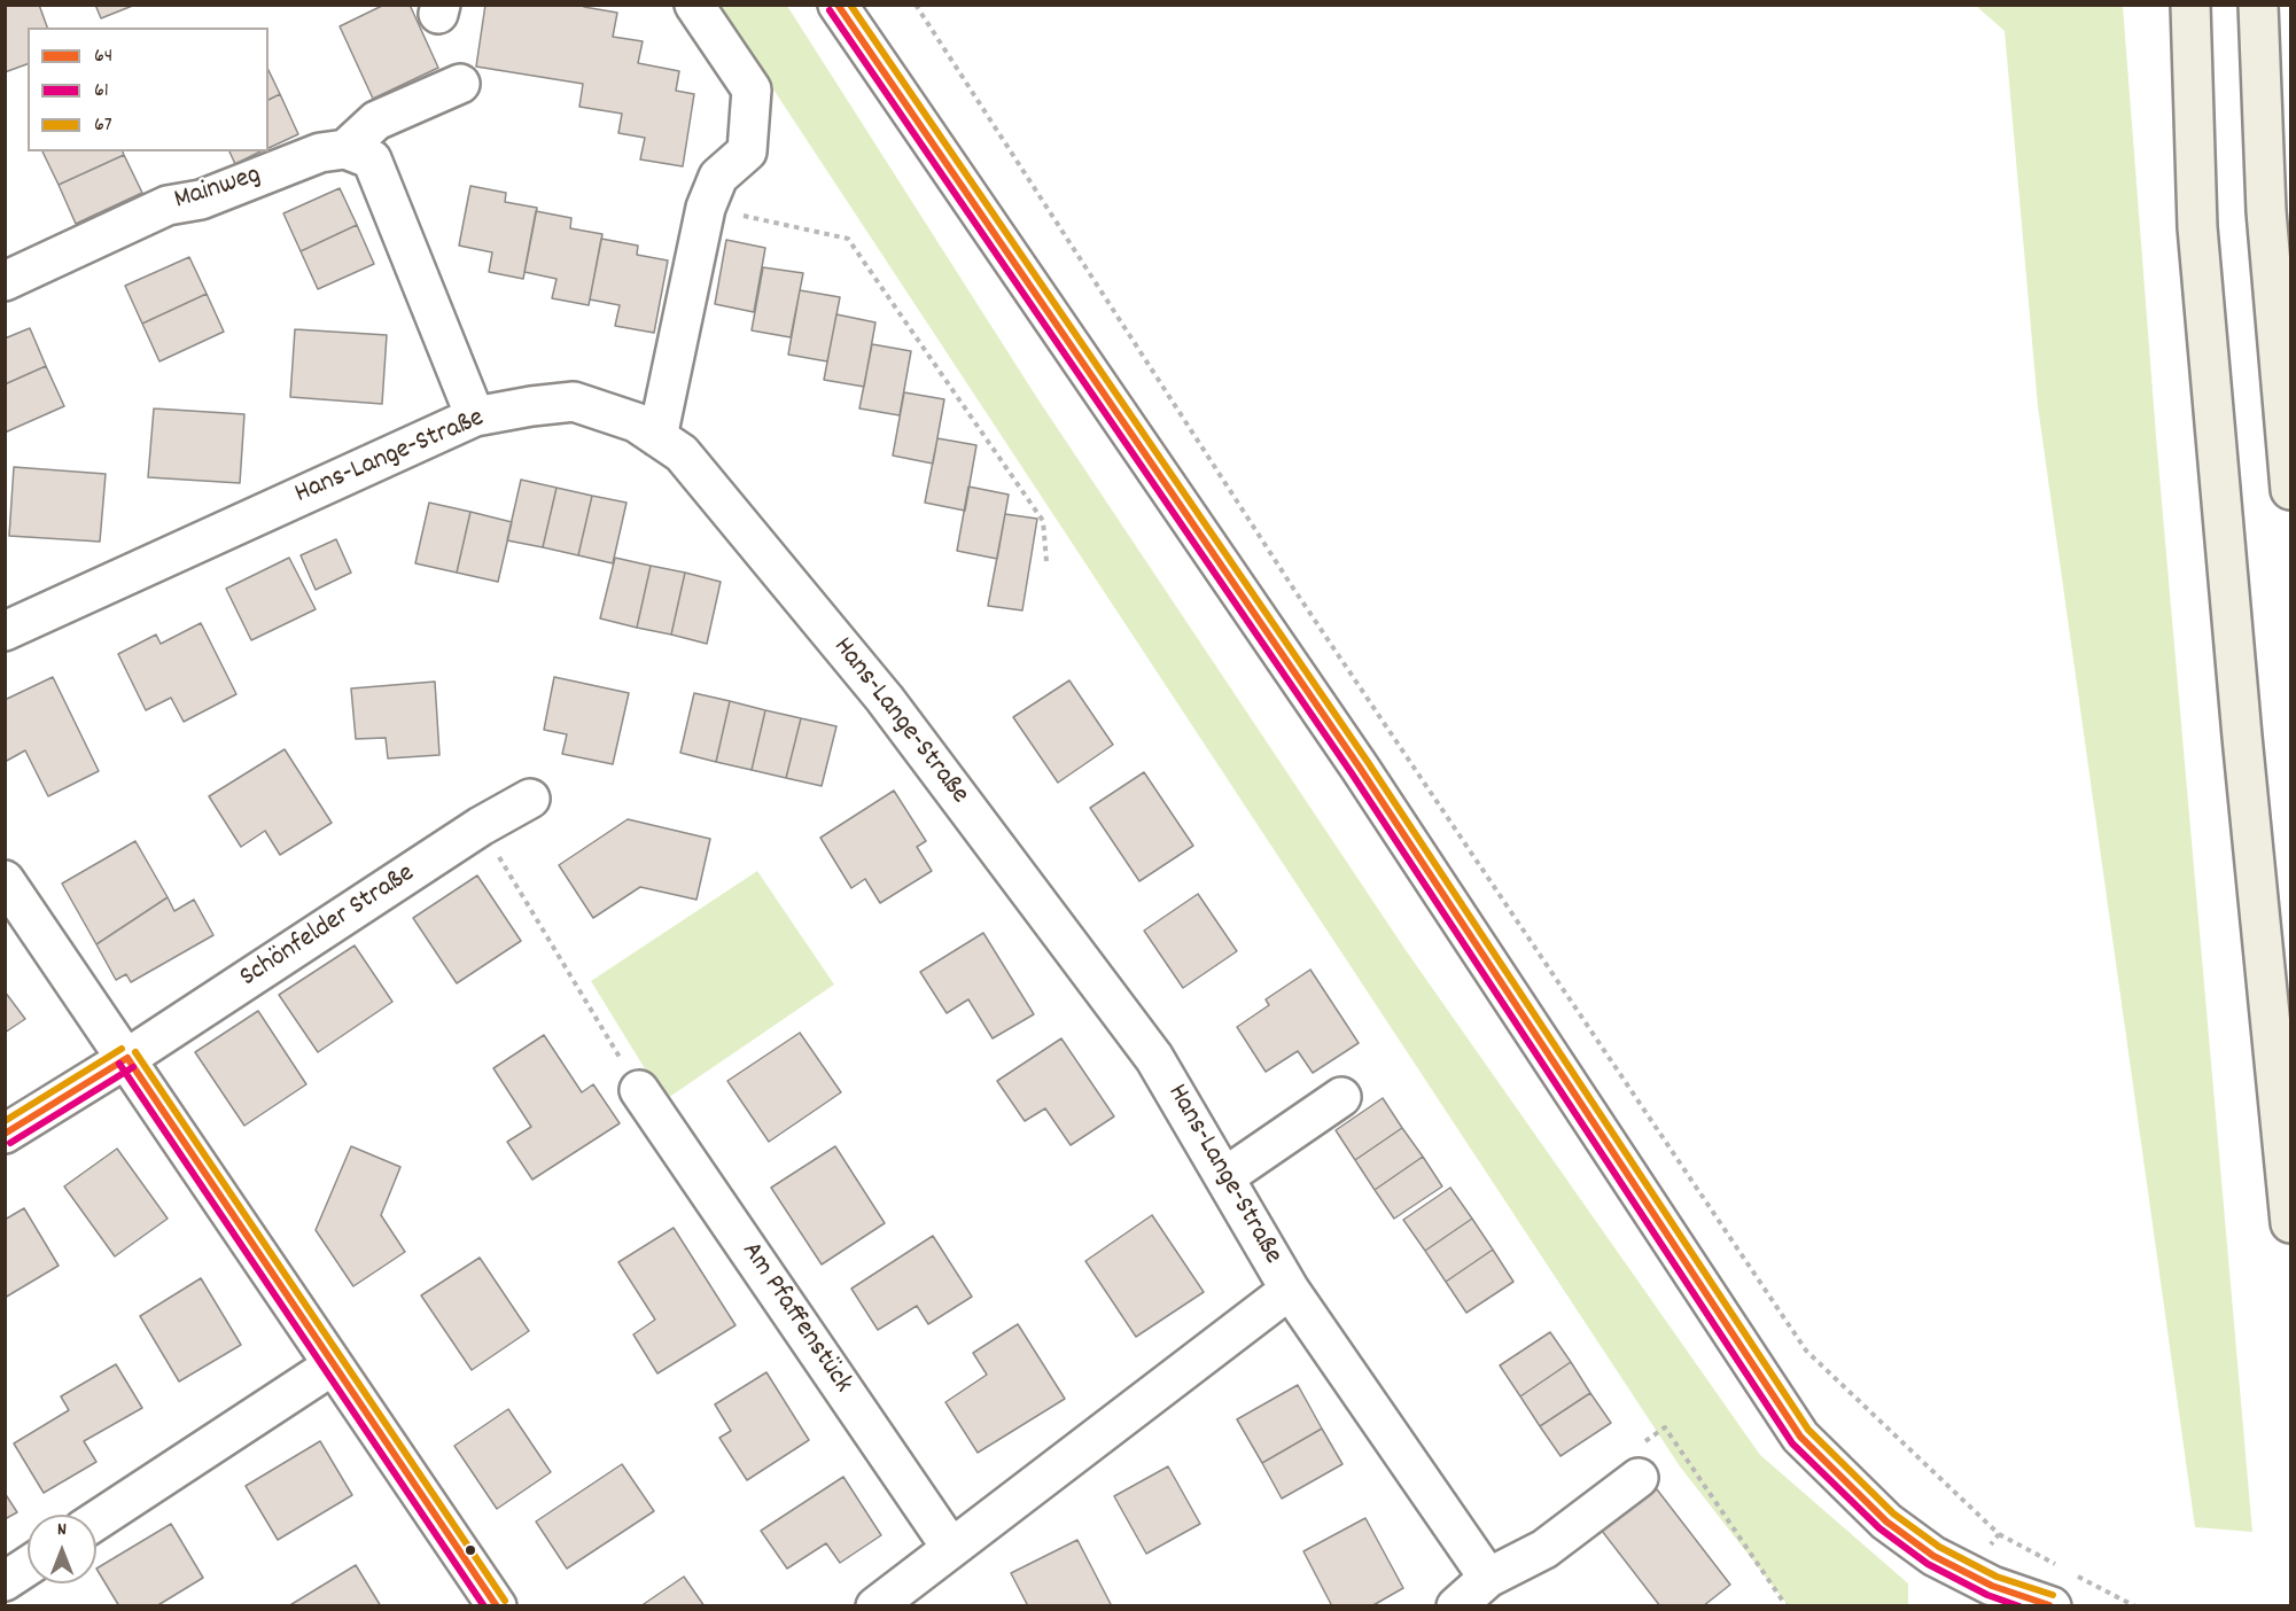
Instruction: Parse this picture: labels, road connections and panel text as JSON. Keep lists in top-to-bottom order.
{
  "streets": {
    "street": [
      "Mainweg",
      "Hans-Lange-Straße",
      "Schönfelder Straße",
      "Am Pfaffenstück"
    ]
  },
  "lines": ["transit line 64", "transit line 67", "transit line 61"],
  "legend": ["64", "61", "67"],
  "north": "top"
}
